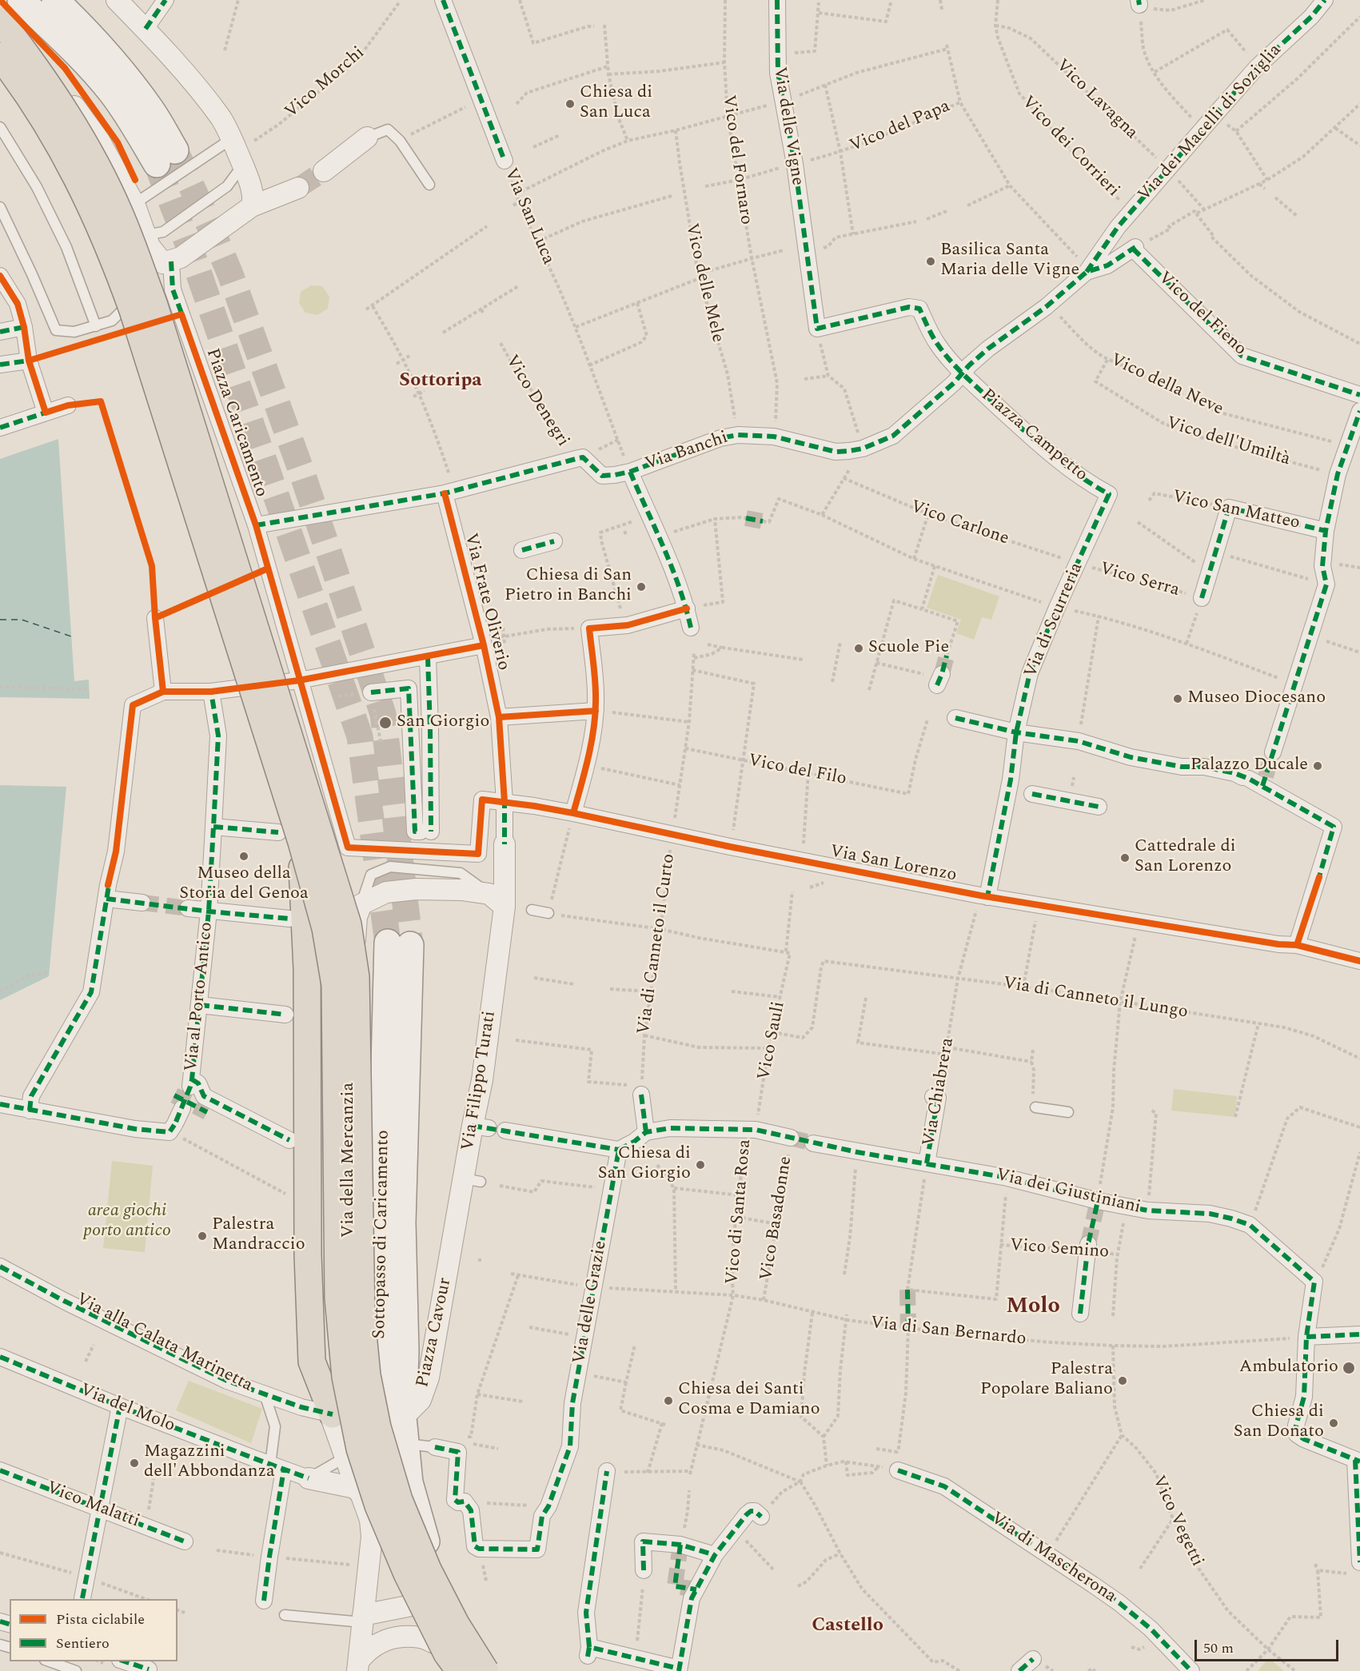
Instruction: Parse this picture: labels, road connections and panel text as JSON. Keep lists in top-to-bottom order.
{
  "streets": {
    "main road": ["Sottopasso di Caricamento"],
    "street": [
      "Via dei Macelli di Soziglia",
      "Via delle Vigne",
      "Via San Luca",
      "Vico del Fieno",
      "Piazza Caricamento",
      "Piazza Campetto",
      "Via Banchi",
      "Vico San Matteo",
      "Via Frate Oliverio",
      "Via di Scurreria",
      "Via San Lorenzo",
      "Via al Porto Antico",
      "Via Filippo Turati",
      "Via Chiabrera",
      "Via della Mercanzia",
      "Via dei Giustiniani",
      "Via delle Grazie",
      "Piazza Cavour",
      "Via del Molo",
      "Vico Malatti",
      "Via di Mascherona"
    ],
    "lane": ["Via alla Calata Marinetta"],
    "path": [
      "Vico Morchi",
      "Vico Lavagna",
      "Vico del Papa",
      "Vico dei Corrieri",
      "Vico del Fornaro",
      "Vico delle Mele",
      "Vico della Neve",
      "Vico Denegri",
      "Vico dell'Umiltà",
      "Vico Carlone",
      "Vico Serra",
      "Vico del Filo",
      "Via di Canneto il Curto",
      "Via di Canneto il Lungo",
      "Vico Sauli",
      "Vico di Santa Rosa",
      "Vico Basadonne",
      "Vico Semino",
      "Via di San Bernardo",
      "Vico Vegetti"
    ]
  },
  "crossings": [
    ["Vico Lavagna", "Via dei Macelli di Soziglia"],
    ["Vico Lavagna", "Vico dei Corrieri"],
    ["Via dei Macelli di Soziglia", "Vico dei Corrieri"],
    ["Via dei Macelli di Soziglia", "Via Banchi"],
    ["Via delle Vigne", "Vico del Papa"],
    ["Via delle Vigne", "Piazza Campetto"],
    ["Vico del Papa", "Vico del Fornaro"],
    ["Vico del Fornaro", "Via Banchi"],
    ["Via San Luca", "Via Banchi"],
    ["Vico delle Mele", "Via Banchi"],
    ["Vico della Neve", "Vico dell'Umiltà"],
    ["Vico della Neve", "Via Banchi"],
    ["Vico Denegri", "Piazza Caricamento"],
    ["Vico Denegri", "Via Banchi"],
    ["Piazza Caricamento", "Via Banchi"],
    ["Piazza Caricamento", "Via Frate Oliverio"],
    ["Piazza Campetto", "Via Banchi"],
    ["Piazza Campetto", "Via di Scurreria"],
    ["Vico Carlone", "Vico Serra"],
    ["Vico Carlone", "Via di Scurreria"],
    ["Vico Serra", "Via di Scurreria"],
    ["Via Frate Oliverio", "Via San Lorenzo"],
    ["Via Frate Oliverio", "Via Filippo Turati"],
    ["Via di Scurreria", "Via San Lorenzo"],
    ["Via di Scurreria", "Via Chiabrera"],
    ["Vico del Filo", "Via di Canneto il Curto"],
    ["Via San Lorenzo", "Via di Canneto il Curto"],
    ["Via San Lorenzo", "Via Filippo Turati"],
    ["Via San Lorenzo", "Via Chiabrera"],
    ["Via di Canneto il Lungo", "Vico Sauli"],
    ["Via di Canneto il Lungo", "Via Chiabrera"],
    ["Vico Sauli", "Vico di Santa Rosa"],
    ["Via Filippo Turati", "Via della Mercanzia"],
    ["Via Filippo Turati", "Piazza Cavour"],
    ["Via Chiabrera", "Via dei Giustiniani"],
    ["Via Chiabrera", "Vico Semino"],
    ["Vico di Santa Rosa", "Via di San Bernardo"],
    ["Vico Basadonne", "Via di San Bernardo"],
    ["Sottopasso di Caricamento", "Piazza Cavour"],
    ["Via delle Grazie", "Via di San Bernardo"],
    ["Via alla Calata Marinetta", "Via del Molo"]
  ],
  "districts": ["Sottoripa", "Molo", "Castello"],
  "parks": ["area giochi porto antico"],
  "places": [
    "Chiesa di San Luca",
    "Basilica Santa Maria delle Vigne",
    "Chiesa di San Pietro in Banchi",
    "Scuole Pie",
    "Museo Diocesano",
    "San Giorgio",
    "Palazzo Ducale",
    "Museo della Storia del Genoa",
    "Cattedrale di San Lorenzo",
    "Chiesa di San Giorgio",
    "Palestra Mandraccio",
    "Ambulatorio",
    "Palestra Popolare Baliano",
    "Chiesa dei Santi Cosma e Damiano",
    "Chiesa di San Donato",
    "Magazzini dell'Abbondanza"
  ],
  "legend": ["Pista ciclabile", "Sentiero"],
  "scale_bar": "50 m"
}
